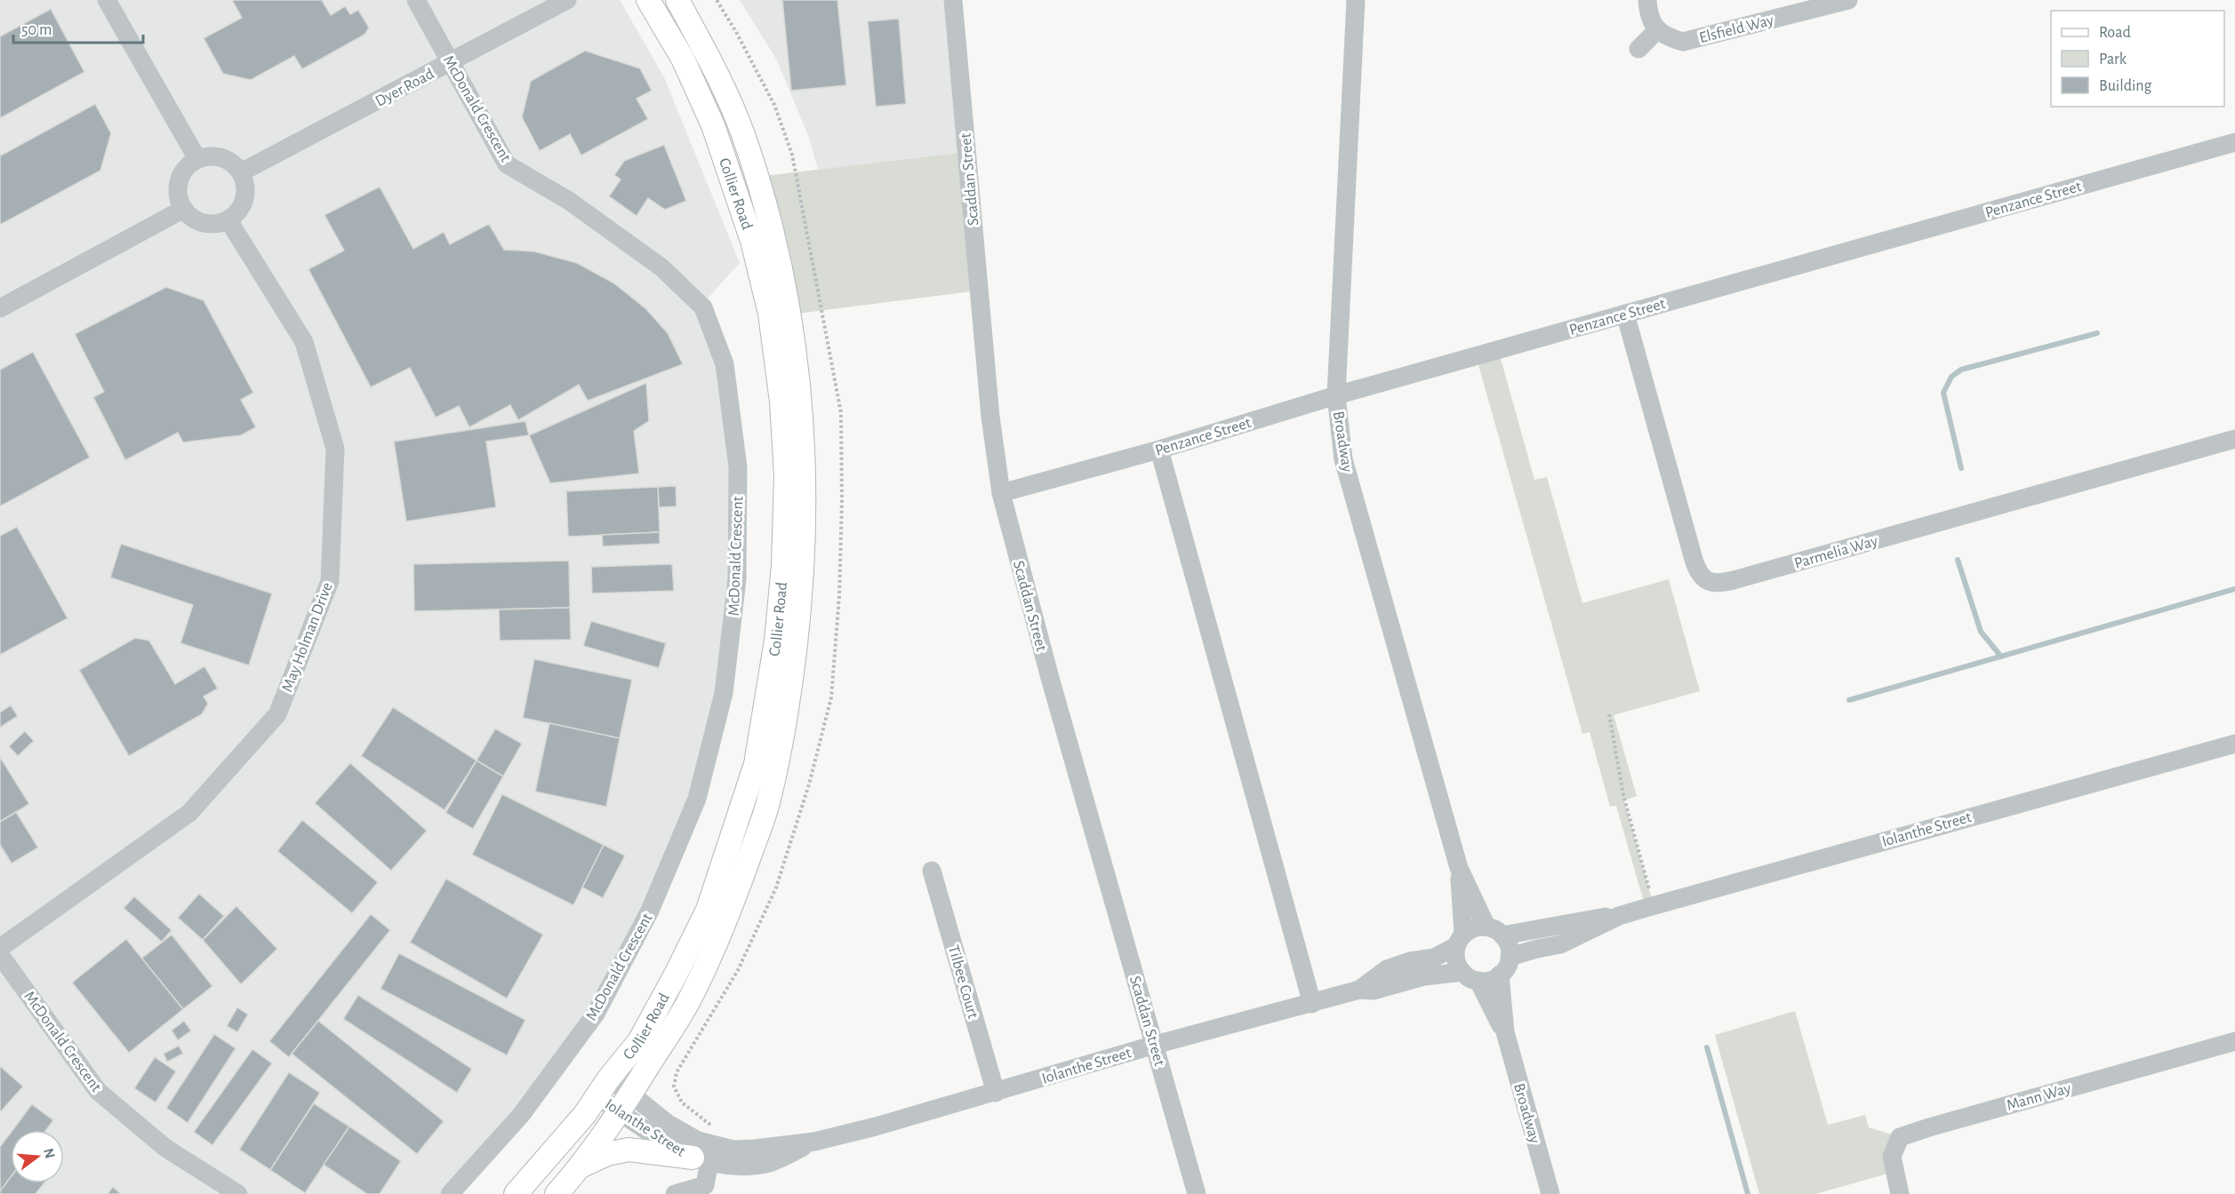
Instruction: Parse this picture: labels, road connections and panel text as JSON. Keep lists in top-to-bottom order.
{
  "streets": {
    "main road": ["Collier Road"],
    "street": [
      "Elsfield Way",
      "Dyer Road",
      "McDonald Crescent",
      "Scaddan Street",
      "Penzance Street",
      "Broadway",
      "Parmelia Way",
      "May Holman Drive",
      "Iolanthe Street",
      "Tilbee Court",
      "Mann Way"
    ]
  },
  "crossings": [
    ["Dyer Road", "McDonald Crescent"],
    ["Dyer Road", "May Holman Drive"],
    ["Scaddan Street", "Penzance Street"],
    ["Scaddan Street", "Iolanthe Street"],
    ["Collier Road", "Iolanthe Street"],
    ["Penzance Street", "Broadway"],
    ["Penzance Street", "Parmelia Way"],
    ["Broadway", "Iolanthe Street"],
    ["Iolanthe Street", "Tilbee Court"]
  ],
  "legend": ["Road", "Park", "Building"],
  "scale_bar": "50 m",
  "north": "right"
}
